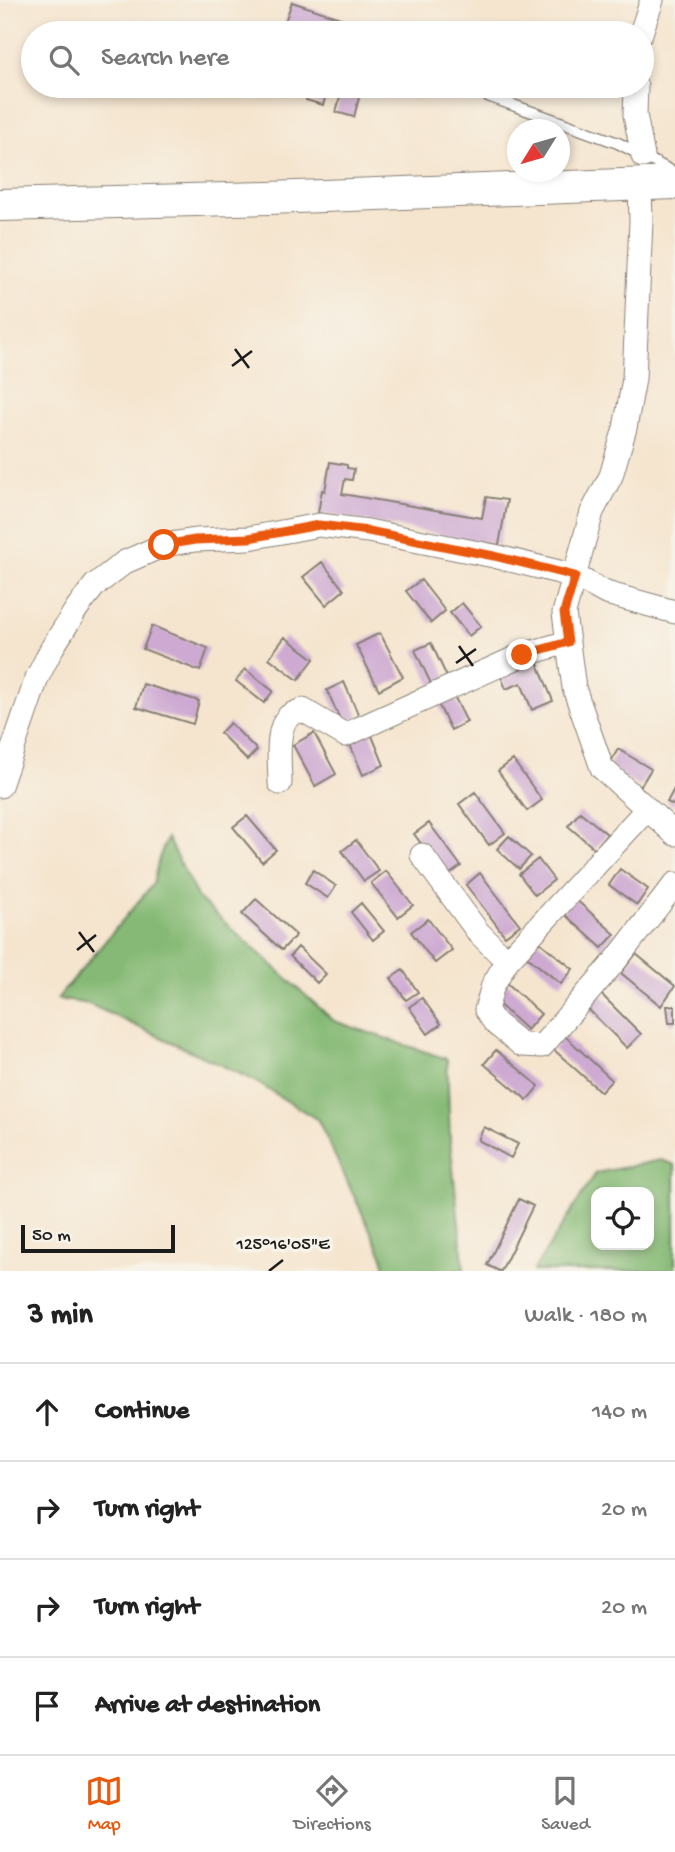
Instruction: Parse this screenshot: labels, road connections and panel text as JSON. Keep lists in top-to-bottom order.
{
  "scale_bar": "50 m",
  "north": "bottom left",
  "page": {
    "search": "Search here",
    "scale": "50 m",
    "heading": ["3 min", "Walk · 180 m"],
    "list": [
      ["Continue", "140 m"],
      ["Turn right", "20 m"],
      ["Turn right", "20 m"],
      "Arrive at destination"
    ],
    "nav": ["Map", "Directions", "Saved"]
  },
  "coordinates": ["125°16'05\"E"]
}
